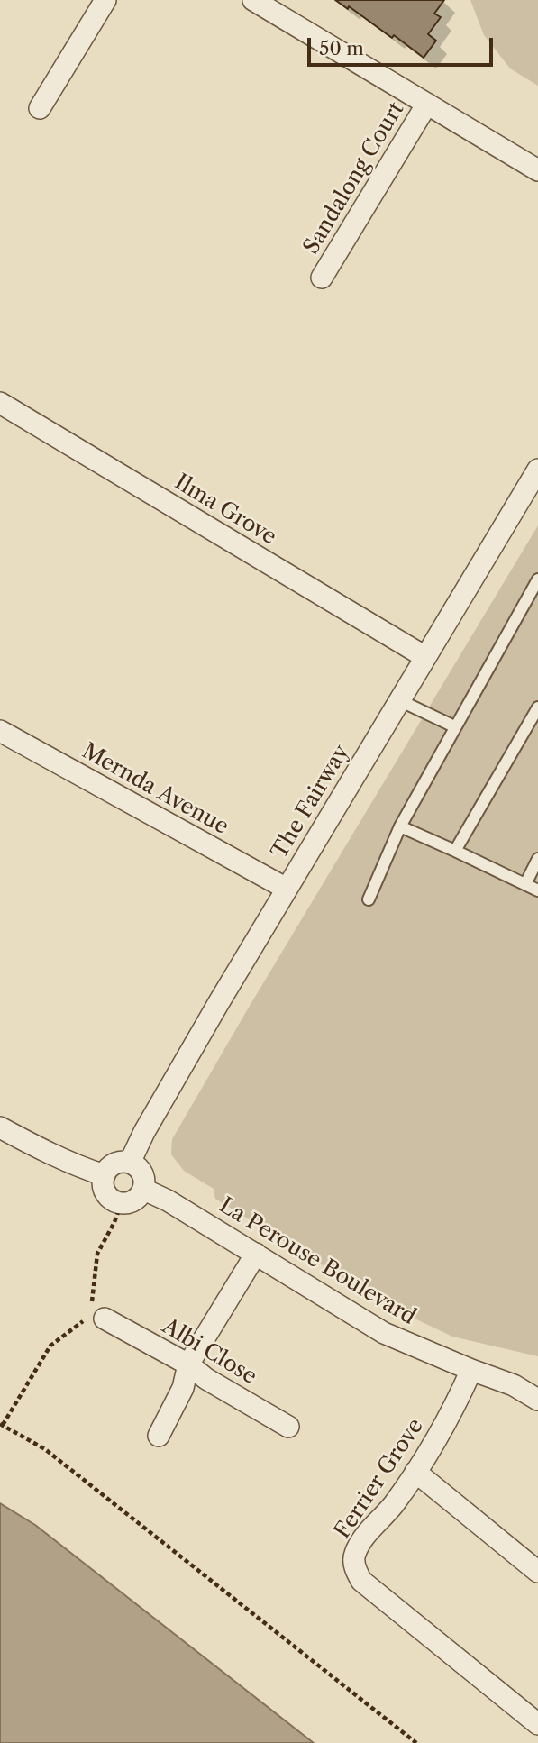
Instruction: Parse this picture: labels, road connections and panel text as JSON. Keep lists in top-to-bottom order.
{
  "streets": {
    "street": [
      "Sandalong Court",
      "Ilma Grove",
      "Mernda Avenue",
      "The Fairway",
      "La Perouse Boulevard",
      "Albi Close",
      "Ferrier Grove"
    ]
  },
  "crossings": [
    ["Ilma Grove", "The Fairway"],
    ["Mernda Avenue", "The Fairway"],
    ["The Fairway", "La Perouse Boulevard"],
    ["La Perouse Boulevard", "Ferrier Grove"]
  ],
  "scale_bar": "50 m"
}
